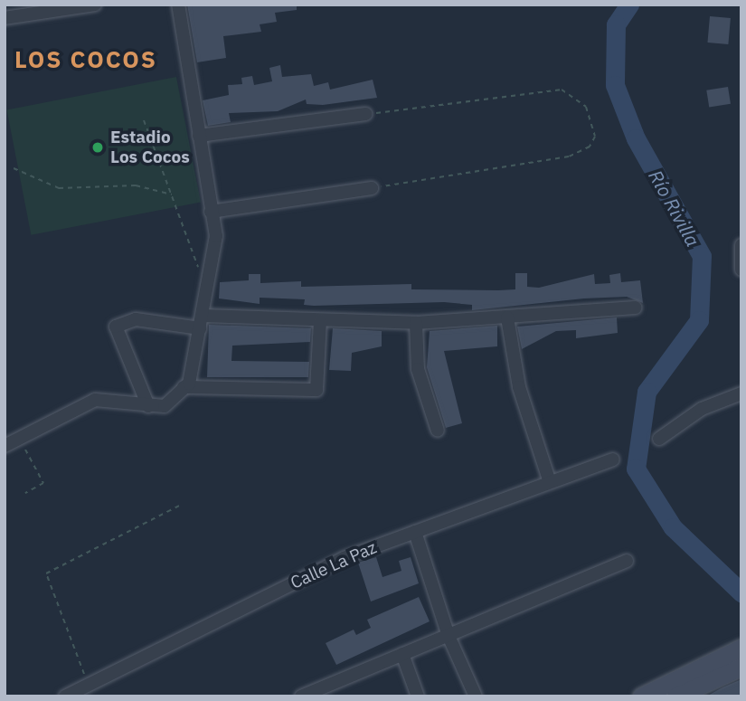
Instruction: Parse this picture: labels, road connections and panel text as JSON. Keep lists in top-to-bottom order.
{
  "streets": {
    "street": ["Calle La Paz"]
  },
  "districts": ["LOS COCOS"],
  "water": ["Río Rivilla"],
  "places": ["Estadio Los Cocos"]
}
